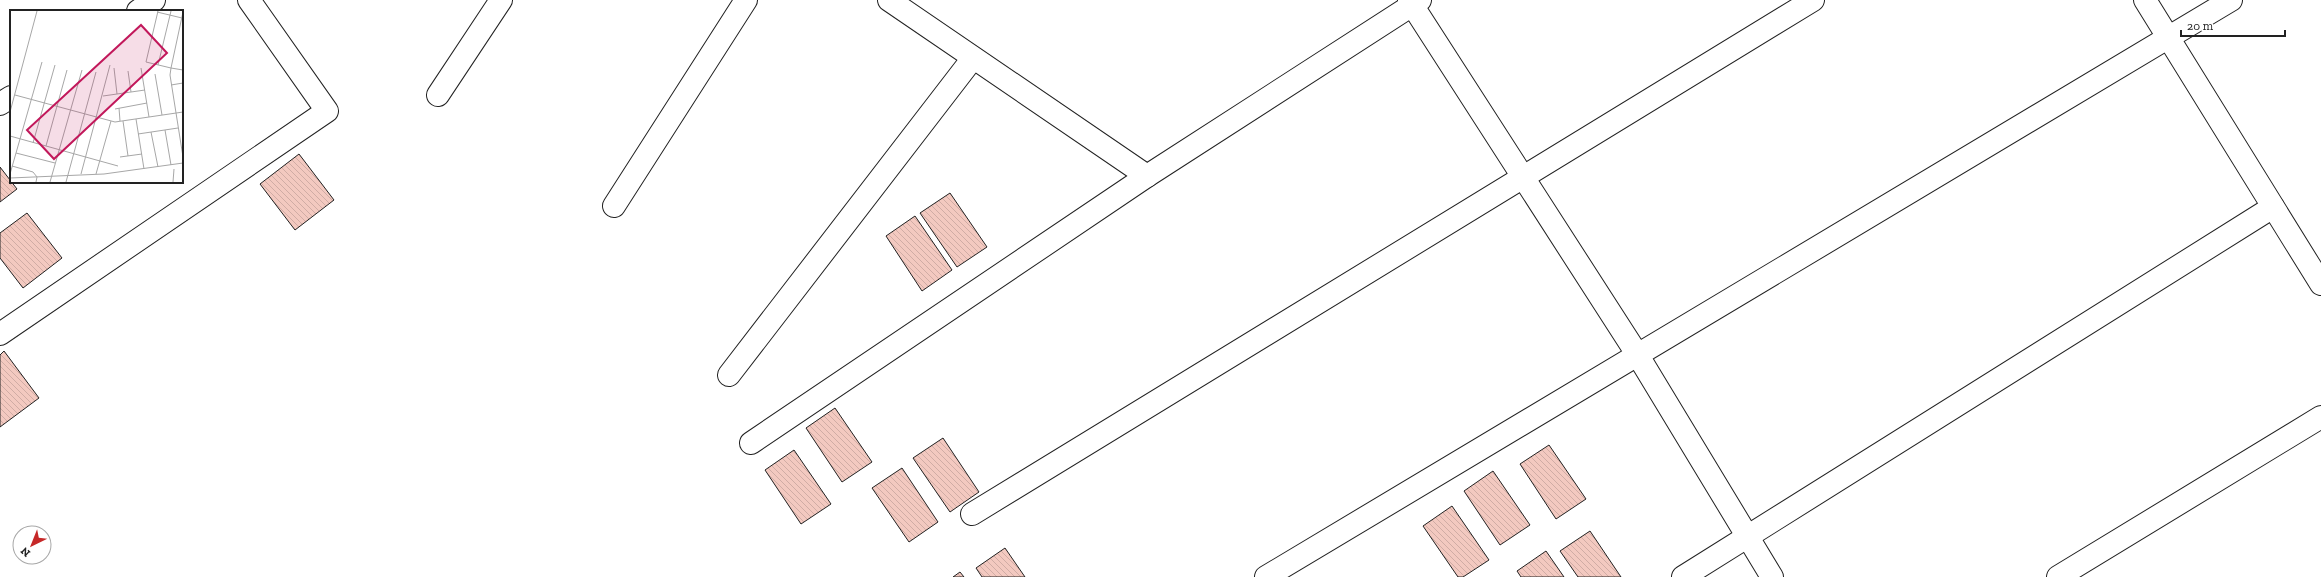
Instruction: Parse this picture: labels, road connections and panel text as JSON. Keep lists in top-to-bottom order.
{
  "scale_bar": "20 m",
  "north": "bottom left"
}
